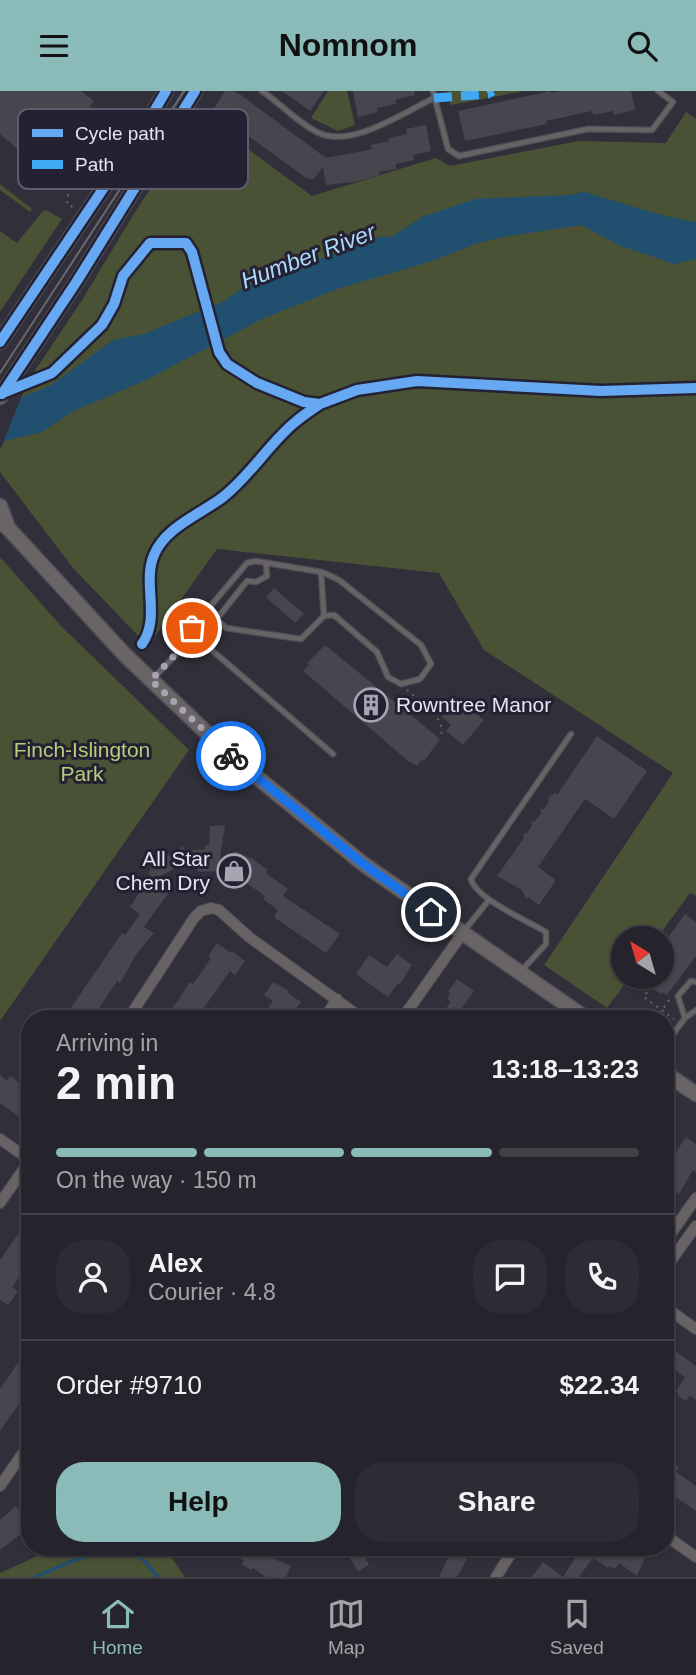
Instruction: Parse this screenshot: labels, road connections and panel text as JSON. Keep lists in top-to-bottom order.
{
  "water": ["Humber River"],
  "parks": ["Finch-Islington Park"],
  "places": {
    "building": ["Rowntree Manor"],
    "shop": ["All Star Chem Dry"]
  },
  "legend": ["Cycle path", "Path"],
  "north": "top left",
  "page": {
    "header": "Nomnom",
    "heading": ["2 min", "Arriving in", "13:18–13:23"],
    "panel": [
      "Alex",
      "Courier · 4.8",
      "Order #9710",
      "$22.34"
    ],
    "bar": "On the way · 150 m",
    "buttons": ["Help", "Share"],
    "tabs": ["Home", "Map", "Saved"]
  }
}
